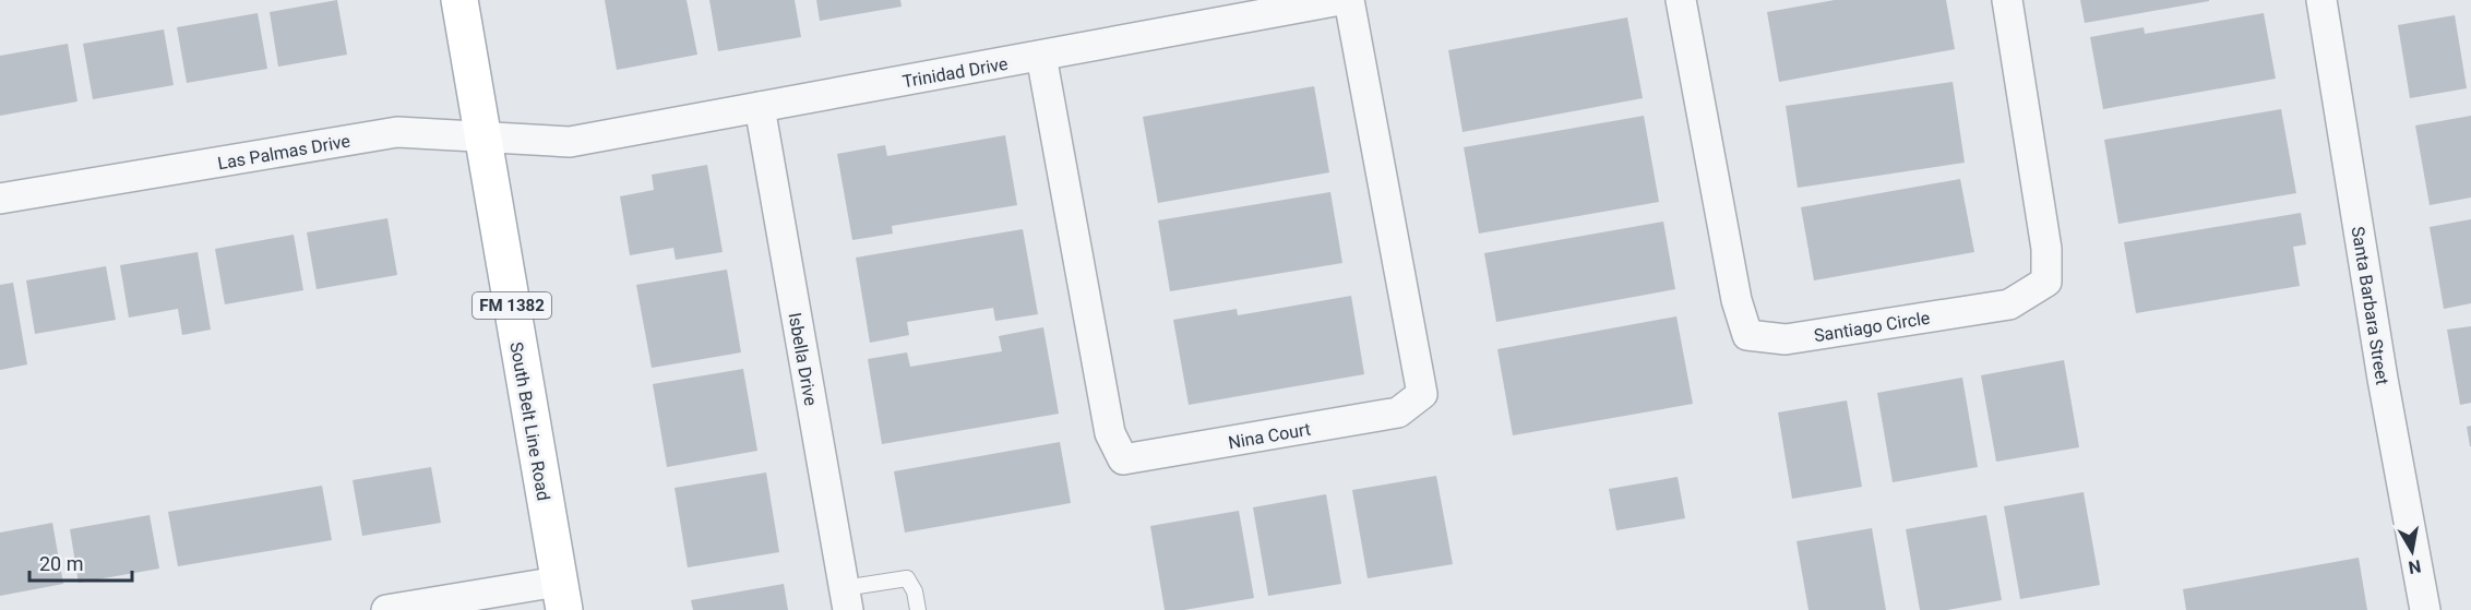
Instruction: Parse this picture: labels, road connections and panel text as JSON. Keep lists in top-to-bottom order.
{
  "streets": {
    "main road": ["FM 1382", "South Belt Line Road"],
    "street": [
      "Trinidad Drive",
      "Las Palmas Drive",
      "Santa Barbara Street",
      "Santiago Circle",
      "Isbella Drive",
      "Nina Court"
    ]
  },
  "crossings": [
    ["Trinidad Drive", "Las Palmas Drive"],
    ["Trinidad Drive", "Isbella Drive"],
    ["Trinidad Drive", "Nina Court"],
    ["Las Palmas Drive", "South Belt Line Road"]
  ],
  "scale_bar": "20 m",
  "north": "bottom"
}
